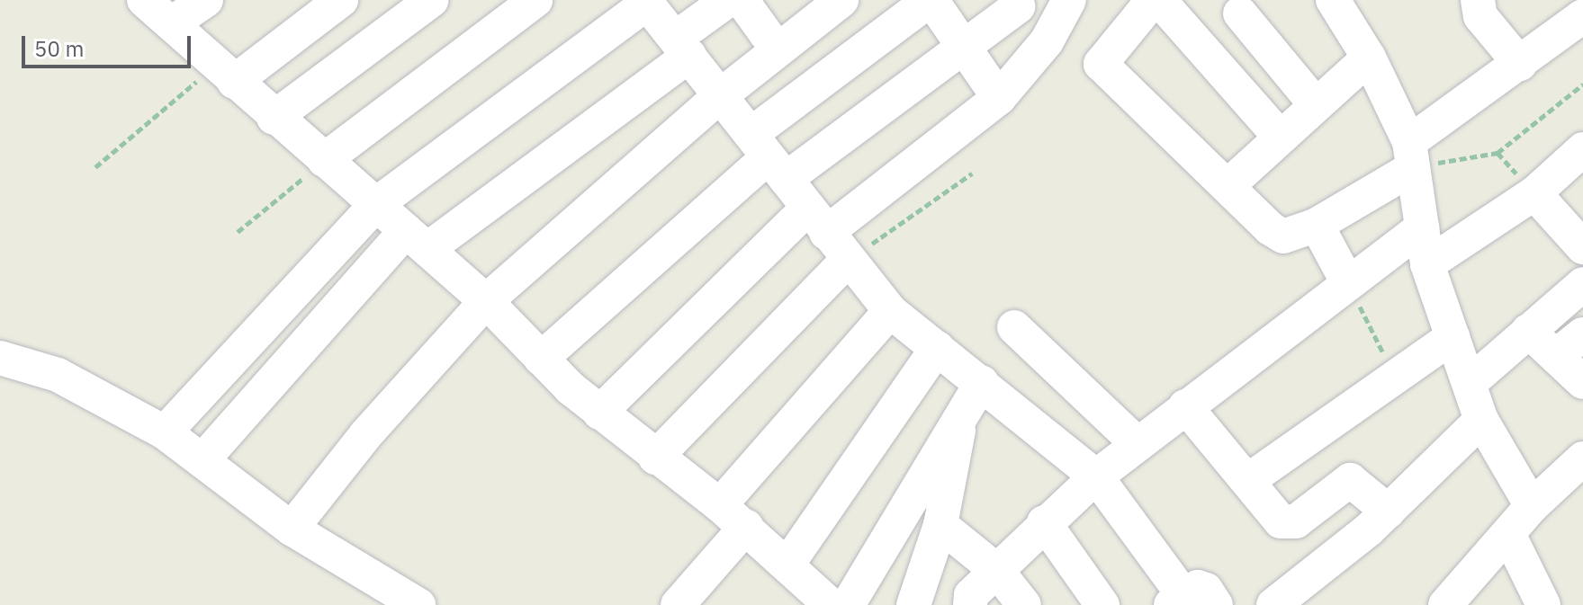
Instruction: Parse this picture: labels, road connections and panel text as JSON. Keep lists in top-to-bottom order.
{
  "scale_bar": "50 m"
}
